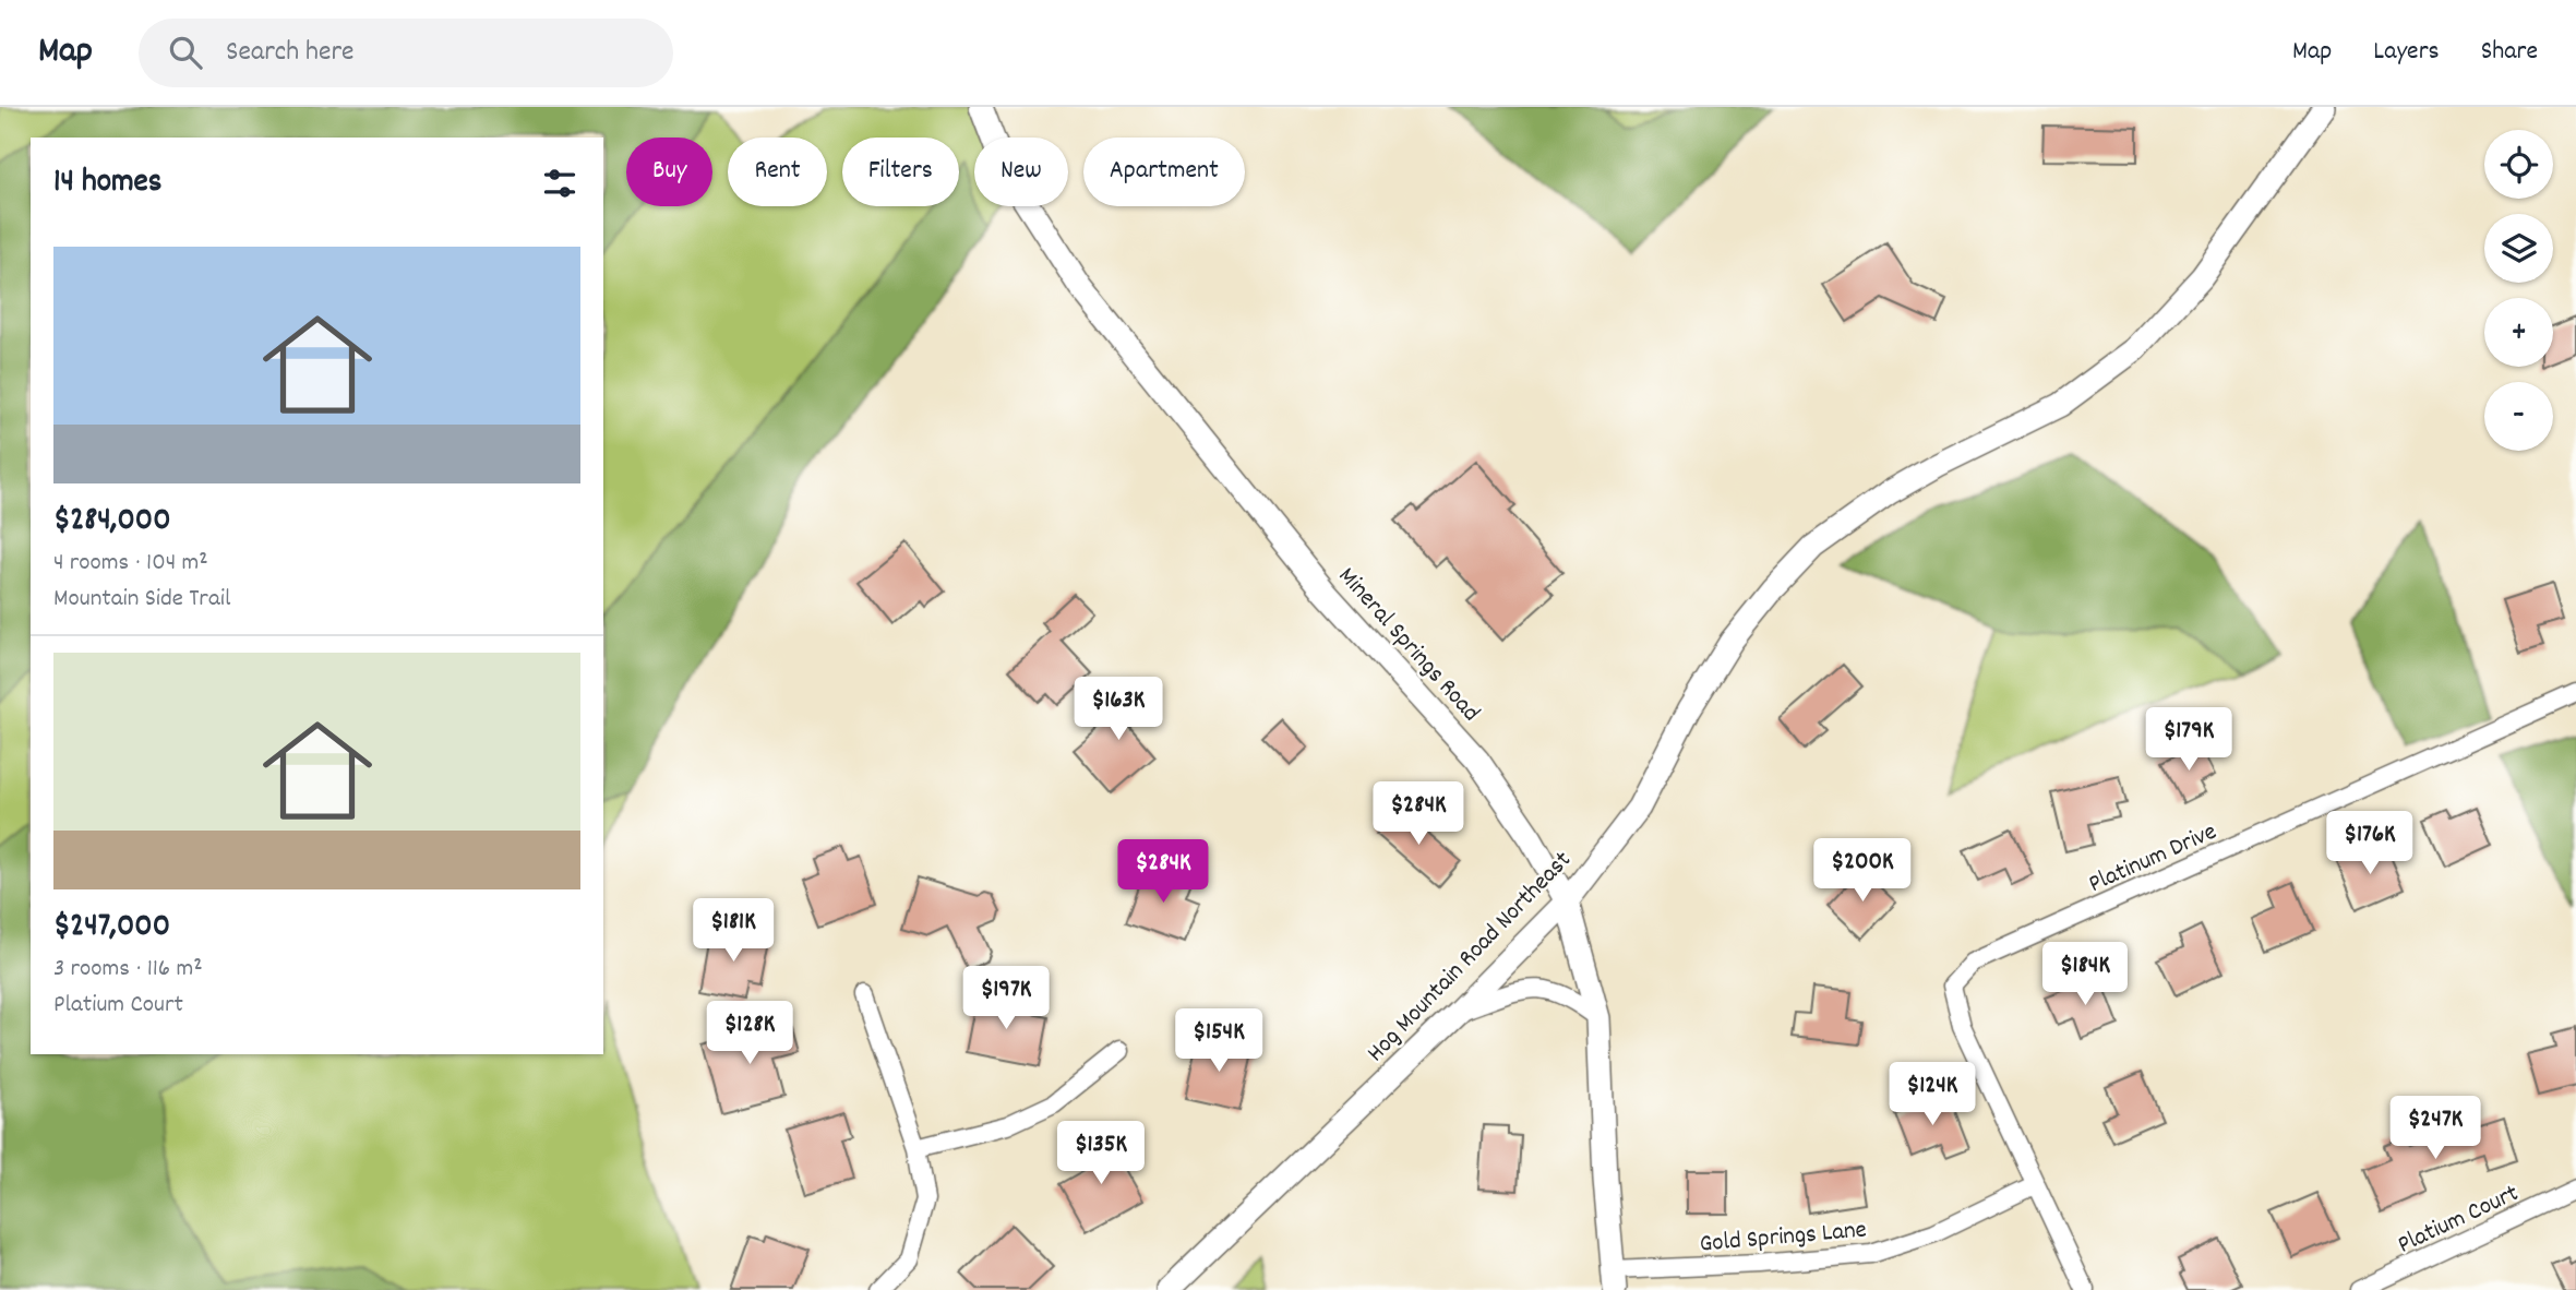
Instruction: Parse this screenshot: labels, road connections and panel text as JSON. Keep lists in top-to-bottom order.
{
  "streets": {
    "street": [
      "Mineral Springs Road",
      "Platinum Drive",
      "Hog Mountain Road Northeast",
      "Platium Court",
      "Gold Springs Lane"
    ]
  },
  "crossings": [
    ["Mineral Springs Road", "Hog Mountain Road Northeast"],
    ["Mineral Springs Road", "Gold Springs Lane"],
    ["Platinum Drive", "Gold Springs Lane"]
  ],
  "page": {
    "header": "Map",
    "search": "Search here",
    "nav": ["Map", "Layers", "Share"],
    "map_buttons": ["+", "−"],
    "chip": [
      "Buy",
      "Rent",
      "Filters",
      "New",
      "Apartment"
    ],
    "heading": "14 homes",
    "list": [
      {
        "name": "$284,000",
        "note": "4 rooms · 104 m² · Mountain Side Trail"
      },
      {
        "name": "$247,000",
        "note": "3 rooms · 116 m² · Platium Court"
      }
    ],
    "price": [
      "$163K",
      "$179K",
      "$284K",
      "$176K",
      "$200K",
      "$284K",
      "$181K",
      "$184K",
      "$197K",
      "$128K",
      "$154K",
      "$124K",
      "$247K",
      "$135K"
    ]
  }
}
